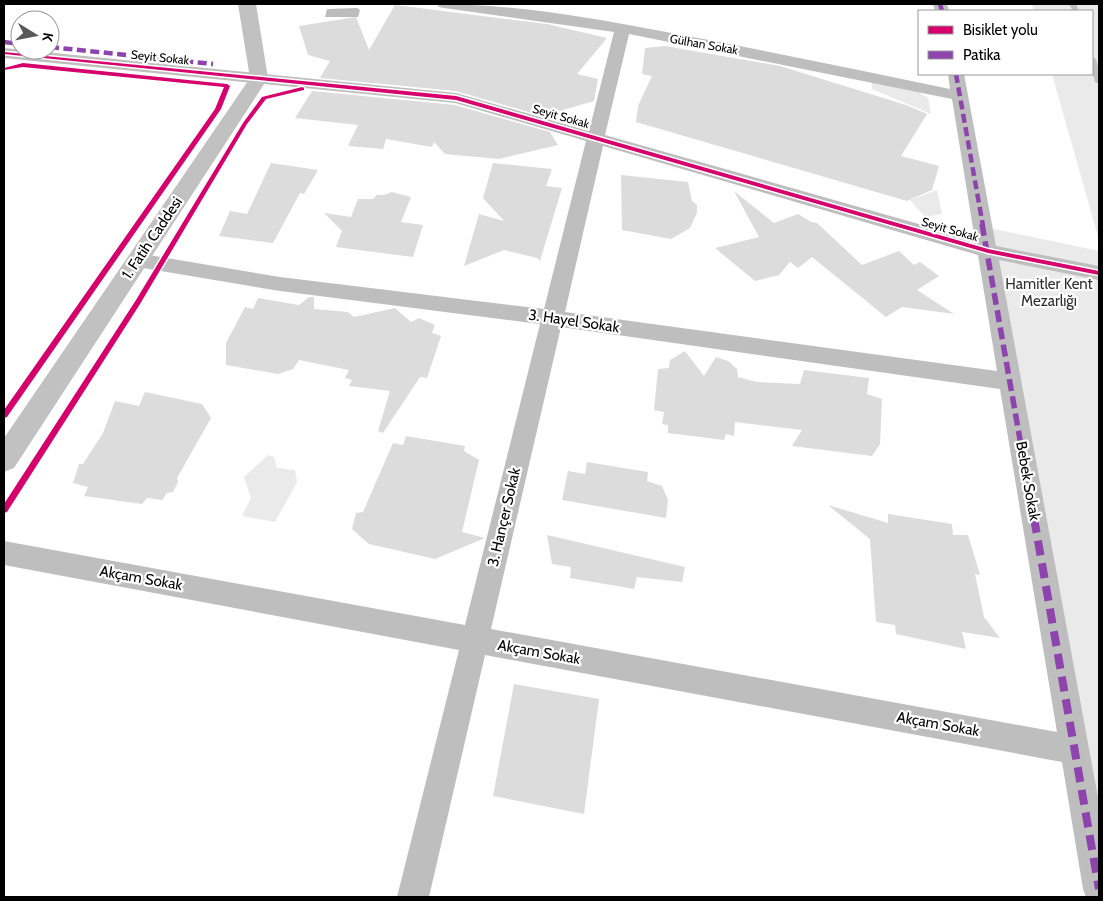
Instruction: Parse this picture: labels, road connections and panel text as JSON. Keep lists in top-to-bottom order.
{
  "streets": {
    "street": [
      "Gülhan Sokak",
      "Seyit Sokak",
      "1. Fatih Caddesi",
      "3. Hayel Sokak",
      "Bebek Sokak",
      "3. Hançer Sokak",
      "Akçam Sokak"
    ]
  },
  "crossings": [
    ["Gülhan Sokak", "Bebek Sokak"],
    ["Gülhan Sokak", "3. Hançer Sokak"],
    ["Seyit Sokak", "1. Fatih Caddesi"],
    ["Seyit Sokak", "Bebek Sokak"],
    ["Seyit Sokak", "3. Hançer Sokak"],
    ["1. Fatih Caddesi", "3. Hayel Sokak"],
    ["3. Hayel Sokak", "Bebek Sokak"],
    ["3. Hayel Sokak", "3. Hançer Sokak"],
    ["Bebek Sokak", "Akçam Sokak"],
    ["3. Hançer Sokak", "Akçam Sokak"]
  ],
  "parks": ["Hamitler Kent Mezarlığı"],
  "legend": ["Bisiklet yolu", "Patika"],
  "north": "right"
}
